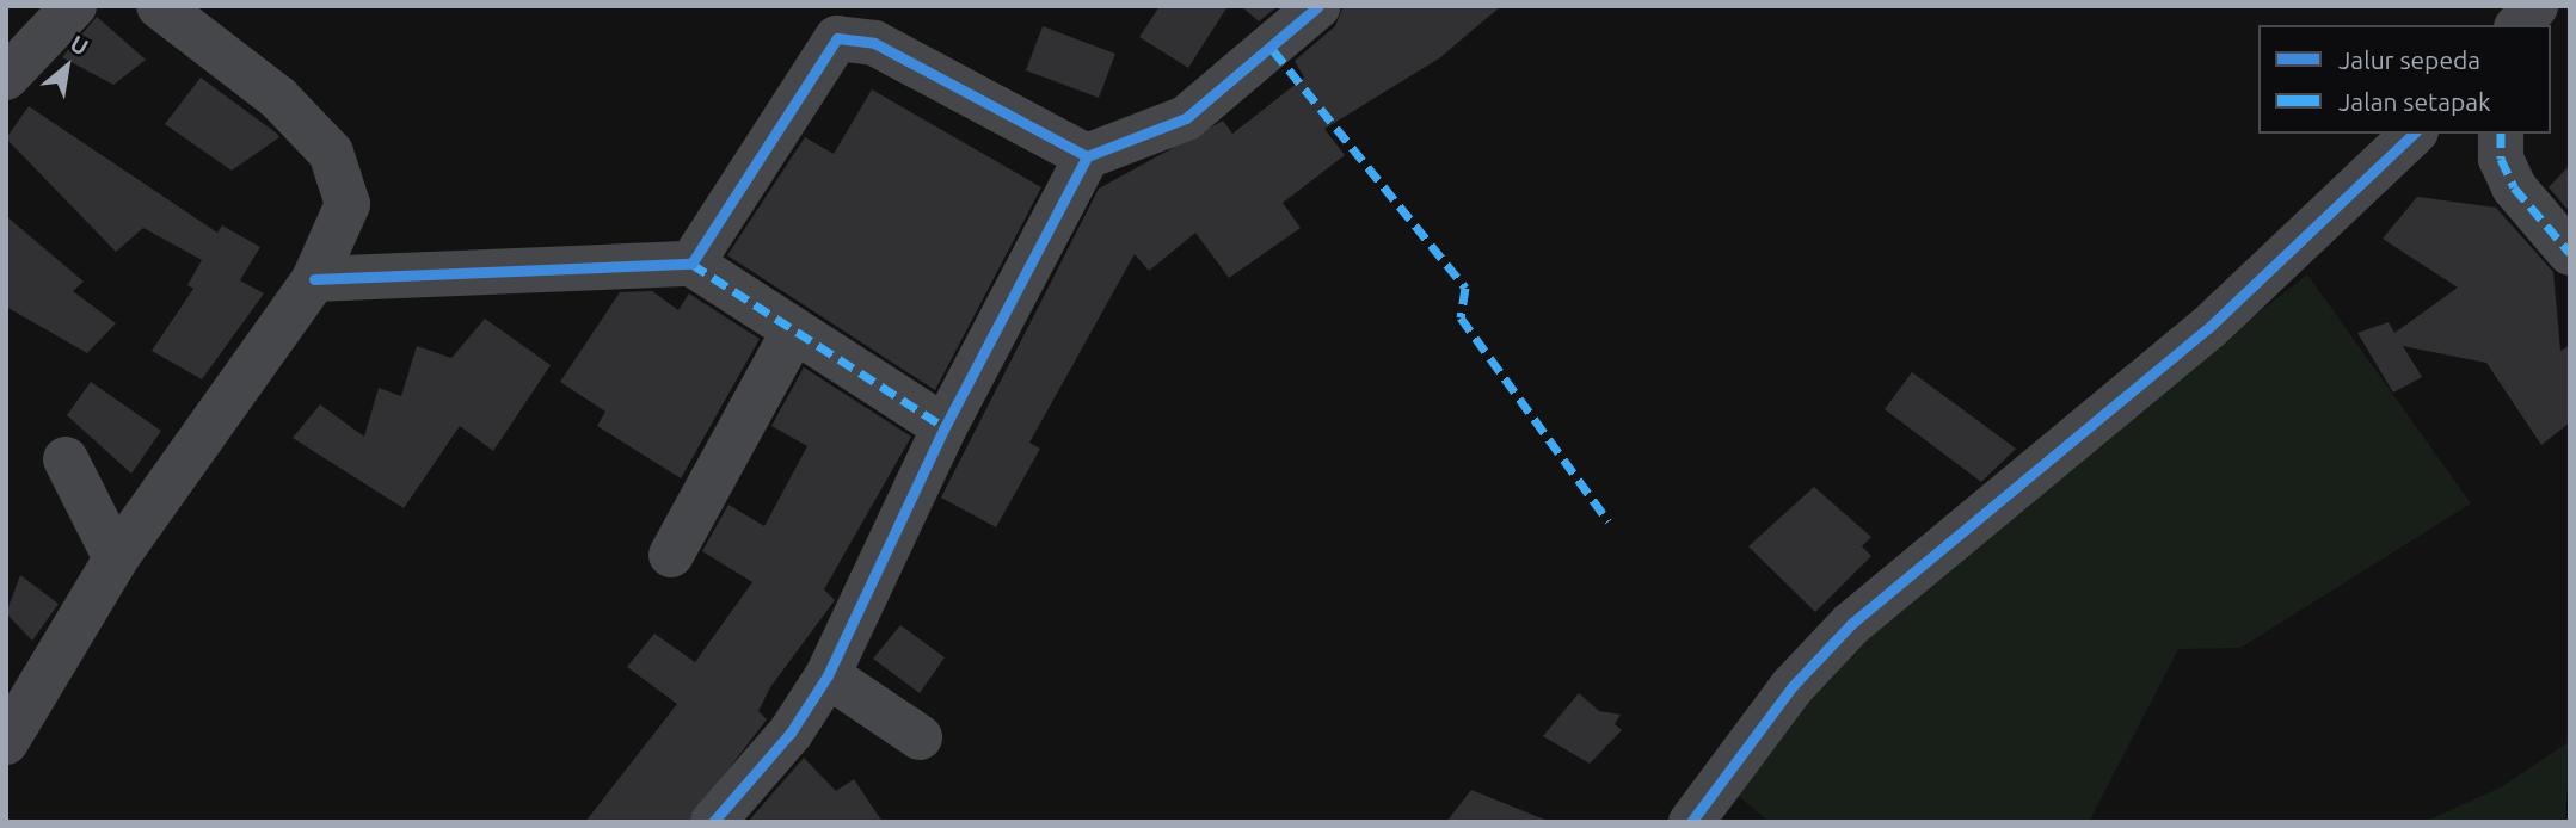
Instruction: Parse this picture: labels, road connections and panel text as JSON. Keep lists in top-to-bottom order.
{
  "legend": ["Jalur sepeda", "Jalan setapak"],
  "north": "top right"
}
